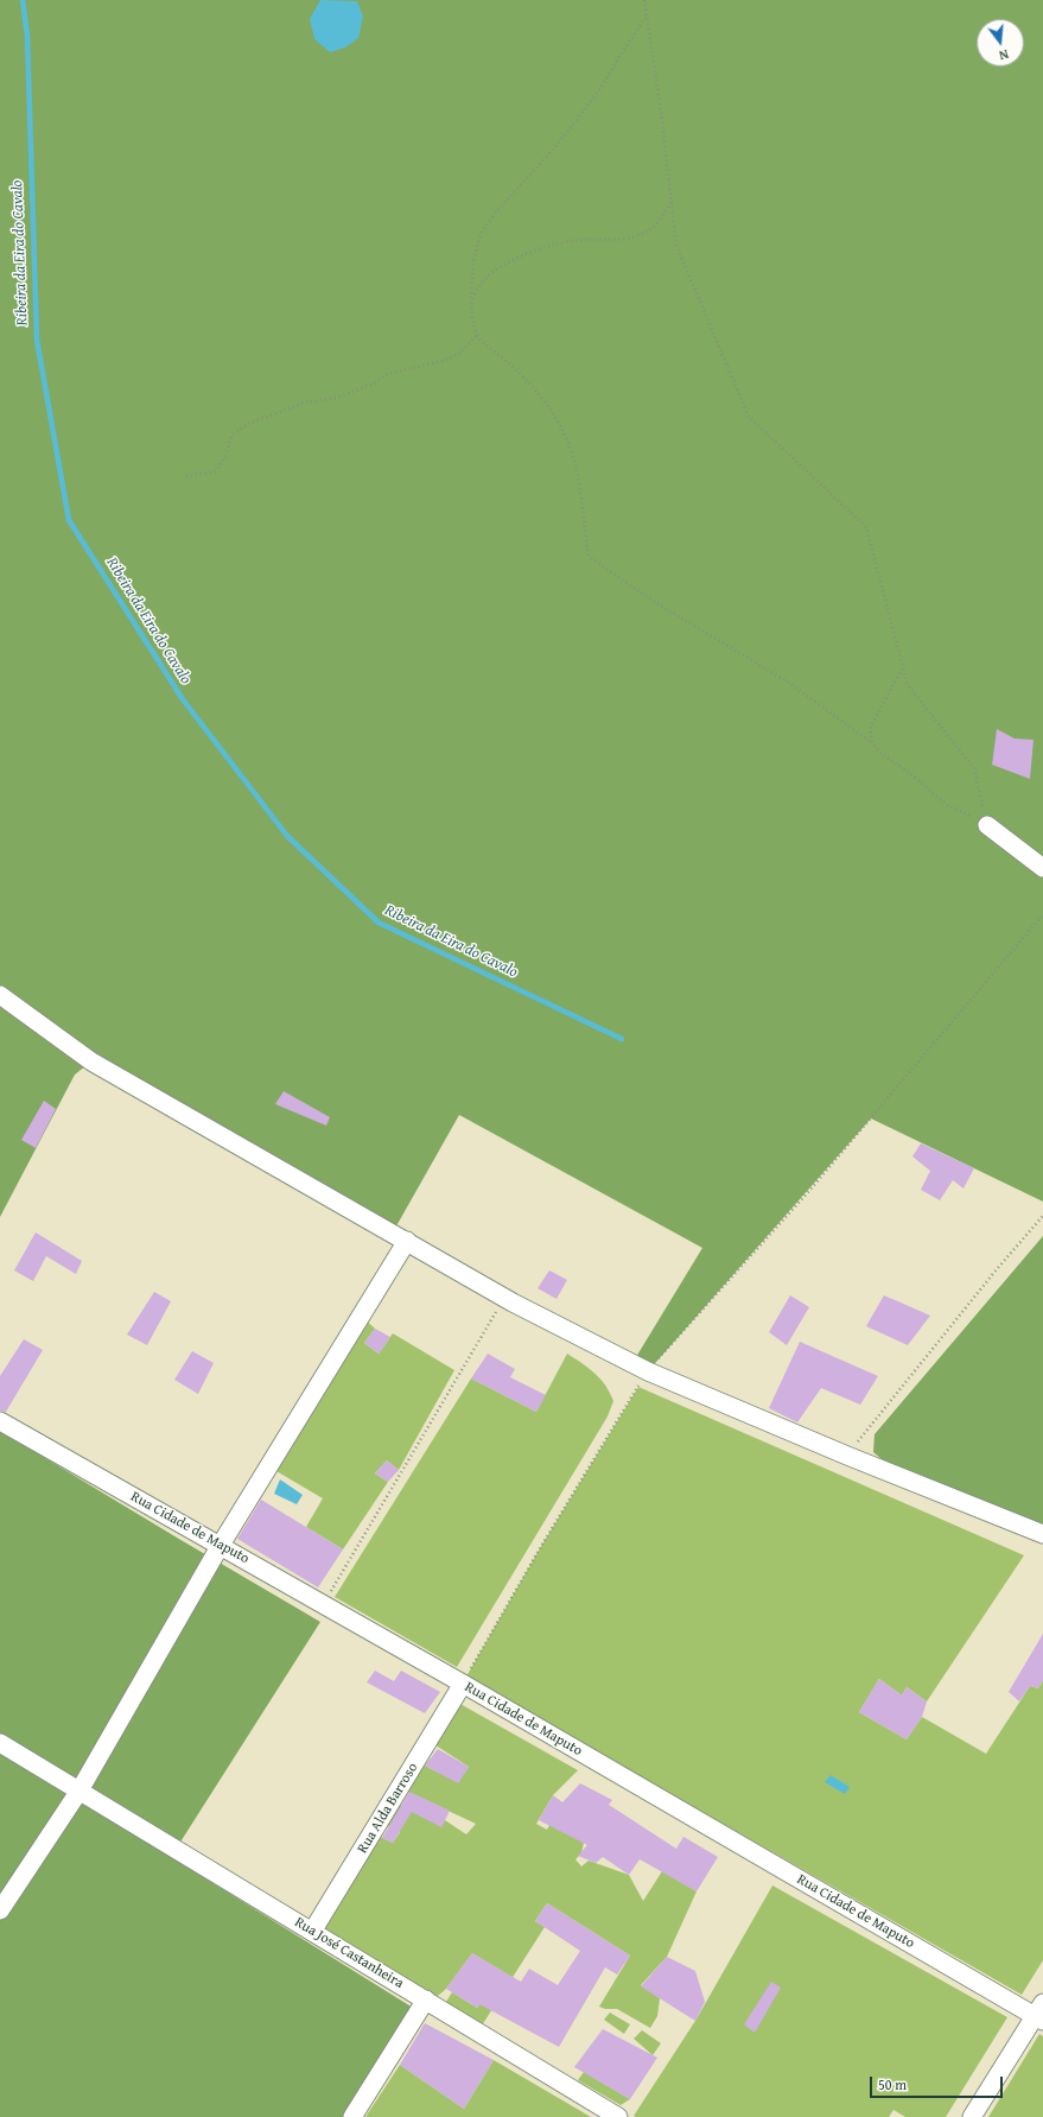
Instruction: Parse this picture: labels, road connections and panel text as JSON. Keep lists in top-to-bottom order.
{
  "streets": {
    "street": ["Rua Cidade de Maputo", "Rua Alda Barroso", "Rua José Castanheira"]
  },
  "crossings": [
    ["Rua Cidade de Maputo", "Rua Alda Barroso"],
    ["Rua Alda Barroso", "Rua José Castanheira"]
  ],
  "water": ["Ribeira da Eira do Cavalo"],
  "scale_bar": "50 m",
  "north": "bottom"
}
